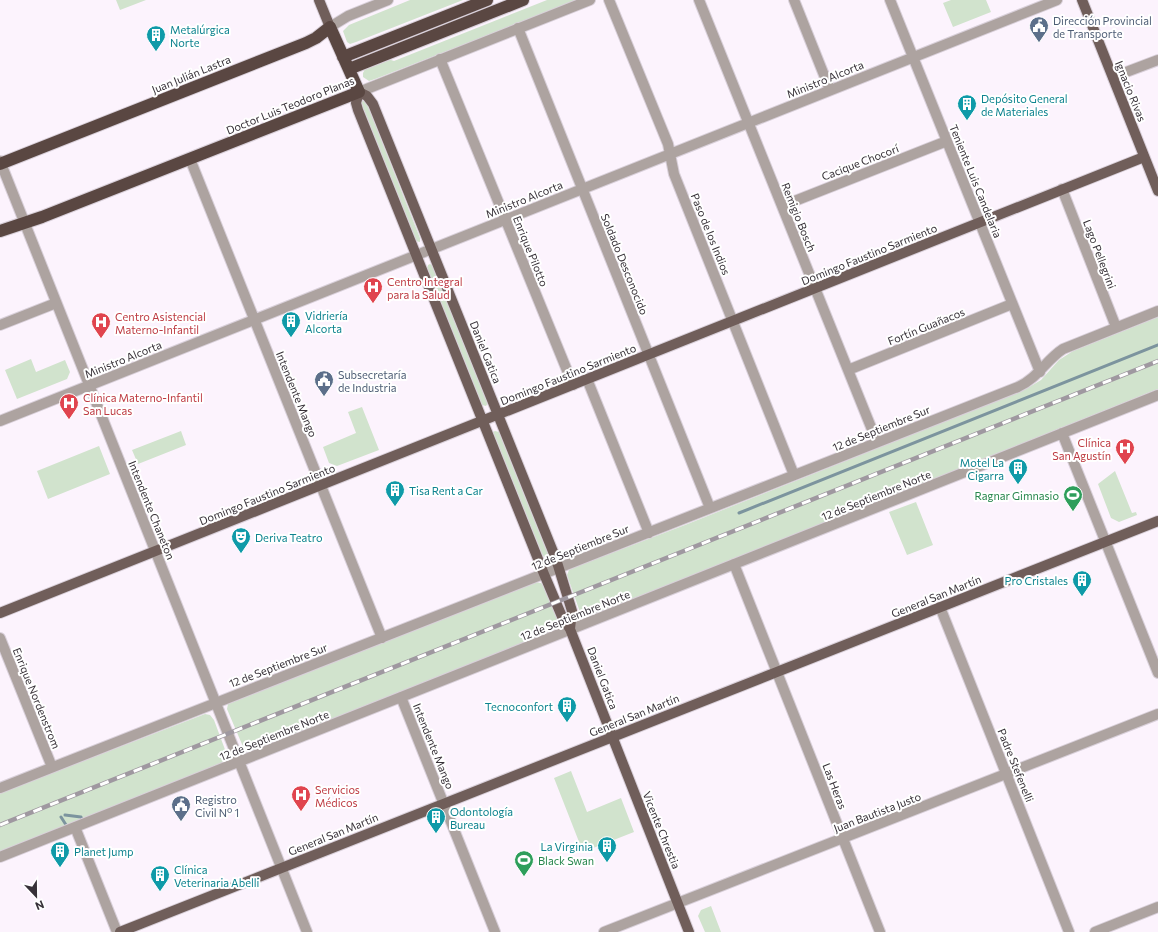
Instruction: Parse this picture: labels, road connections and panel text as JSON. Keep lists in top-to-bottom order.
{
  "streets": {
    "highway": ["Juan Julián Lastra", "Doctor Luis Teodoro Planas", "Daniel Gatica"],
    "main road": [
      "Ignacio Rivas",
      "Domingo Faustino Sarmiento",
      "General San Martín",
      "Vicente Chrestia"
    ],
    "street": [
      "Ministro Alcorta",
      "Cacique Chocorí",
      "Teniente Luis Candelaria",
      "Remigio Bosch",
      "Paso de los Indios",
      "Enrique Pilotto",
      "Lago Pellegrini",
      "Soldado Desconocido",
      "Fortín Guañacos",
      "Intendente Mango",
      "12 de Septiembre Sur",
      "12 de Septiembre Norte",
      "Intendente Chaneton",
      "Enrique Nordenstrom",
      "Padre Stefenelli",
      "Las Heras",
      "Juan Bautista Justo"
    ]
  },
  "crossings": [
    ["Juan Julián Lastra", "Daniel Gatica"],
    ["Juan Julián Lastra", "Intendente Chaneton"],
    ["Ministro Alcorta", "Teniente Luis Candelaria"],
    ["Ministro Alcorta", "Remigio Bosch"],
    ["Ministro Alcorta", "Paso de los Indios"],
    ["Ministro Alcorta", "Enrique Pilotto"],
    ["Ministro Alcorta", "Soldado Desconocido"],
    ["Ministro Alcorta", "Daniel Gatica"],
    ["Ministro Alcorta", "Intendente Mango"],
    ["Ministro Alcorta", "Intendente Chaneton"],
    ["Ignacio Rivas", "Domingo Faustino Sarmiento"],
    ["Doctor Luis Teodoro Planas", "Enrique Pilotto"],
    ["Doctor Luis Teodoro Planas", "Soldado Desconocido"],
    ["Doctor Luis Teodoro Planas", "Daniel Gatica"],
    ["Doctor Luis Teodoro Planas", "Intendente Mango"],
    ["Doctor Luis Teodoro Planas", "Intendente Chaneton"],
    ["Cacique Chocorí", "Teniente Luis Candelaria"],
    ["Cacique Chocorí", "Remigio Bosch"],
    ["Teniente Luis Candelaria", "Domingo Faustino Sarmiento"],
    ["Teniente Luis Candelaria", "Fortín Guañacos"],
    ["Teniente Luis Candelaria", "12 de Septiembre Sur"],
    ["Remigio Bosch", "Domingo Faustino Sarmiento"],
    ["Remigio Bosch", "Fortín Guañacos"],
    ["Remigio Bosch", "12 de Septiembre Sur"],
    ["Paso de los Indios", "Domingo Faustino Sarmiento"],
    ["Paso de los Indios", "12 de Septiembre Sur"],
    ["Enrique Pilotto", "Domingo Faustino Sarmiento"],
    ["Domingo Faustino Sarmiento", "Lago Pellegrini"],
    ["Domingo Faustino Sarmiento", "Soldado Desconocido"],
    ["Domingo Faustino Sarmiento", "Daniel Gatica"],
    ["Domingo Faustino Sarmiento", "Intendente Mango"],
    ["Domingo Faustino Sarmiento", "Intendente Chaneton"],
    ["Lago Pellegrini", "12 de Septiembre Sur"],
    ["Soldado Desconocido", "12 de Septiembre Sur"],
    ["Daniel Gatica", "12 de Septiembre Sur"],
    ["Daniel Gatica", "12 de Septiembre Norte"],
    ["Daniel Gatica", "General San Martín"],
    ["Daniel Gatica", "Vicente Chrestia"],
    ["Intendente Mango", "12 de Septiembre Sur"],
    ["Intendente Mango", "12 de Septiembre Norte"],
    ["Intendente Mango", "General San Martín"],
    ["12 de Septiembre Sur", "Intendente Chaneton"],
    ["12 de Septiembre Sur", "Enrique Nordenstrom"],
    ["12 de Septiembre Norte", "Intendente Chaneton"],
    ["Intendente Chaneton", "General San Martín"],
    ["General San Martín", "Padre Stefenelli"],
    ["General San Martín", "Las Heras"],
    ["General San Martín", "Vicente Chrestia"],
    ["Padre Stefenelli", "Juan Bautista Justo"],
    ["Las Heras", "Juan Bautista Justo"],
    ["Juan Bautista Justo", "Vicente Chrestia"]
  ],
  "places": {
    "public building": ["Dirección Provincial de Transporte", "Subsecretaría de Industria", "Registro Civil N° 1"],
    "building": [
      "Metalúrgica Norte",
      "Depósito General de Materiales",
      "Vidriería Alcorta",
      "Motel La Cigarra",
      "Tisa Rent a Car",
      "Pro Cristales",
      "Tecnoconfort",
      "Odontología Bureau",
      "La Virginia",
      "Planet Jump",
      "Clínica Veterinaria Abelli"
    ],
    "hospital": [
      "Centro Integral para la Salud",
      "Centro Asistencial Materno-Infantil",
      "Clínica Materno-Infantil San Lucas",
      "Clínica San Agustín",
      "Servicios Médicos"
    ],
    "sports": ["Ragnar Gimnasio", "Black Swan"],
    "theatre": ["Deriva Teatro"]
  },
  "north": "bottom"
}
